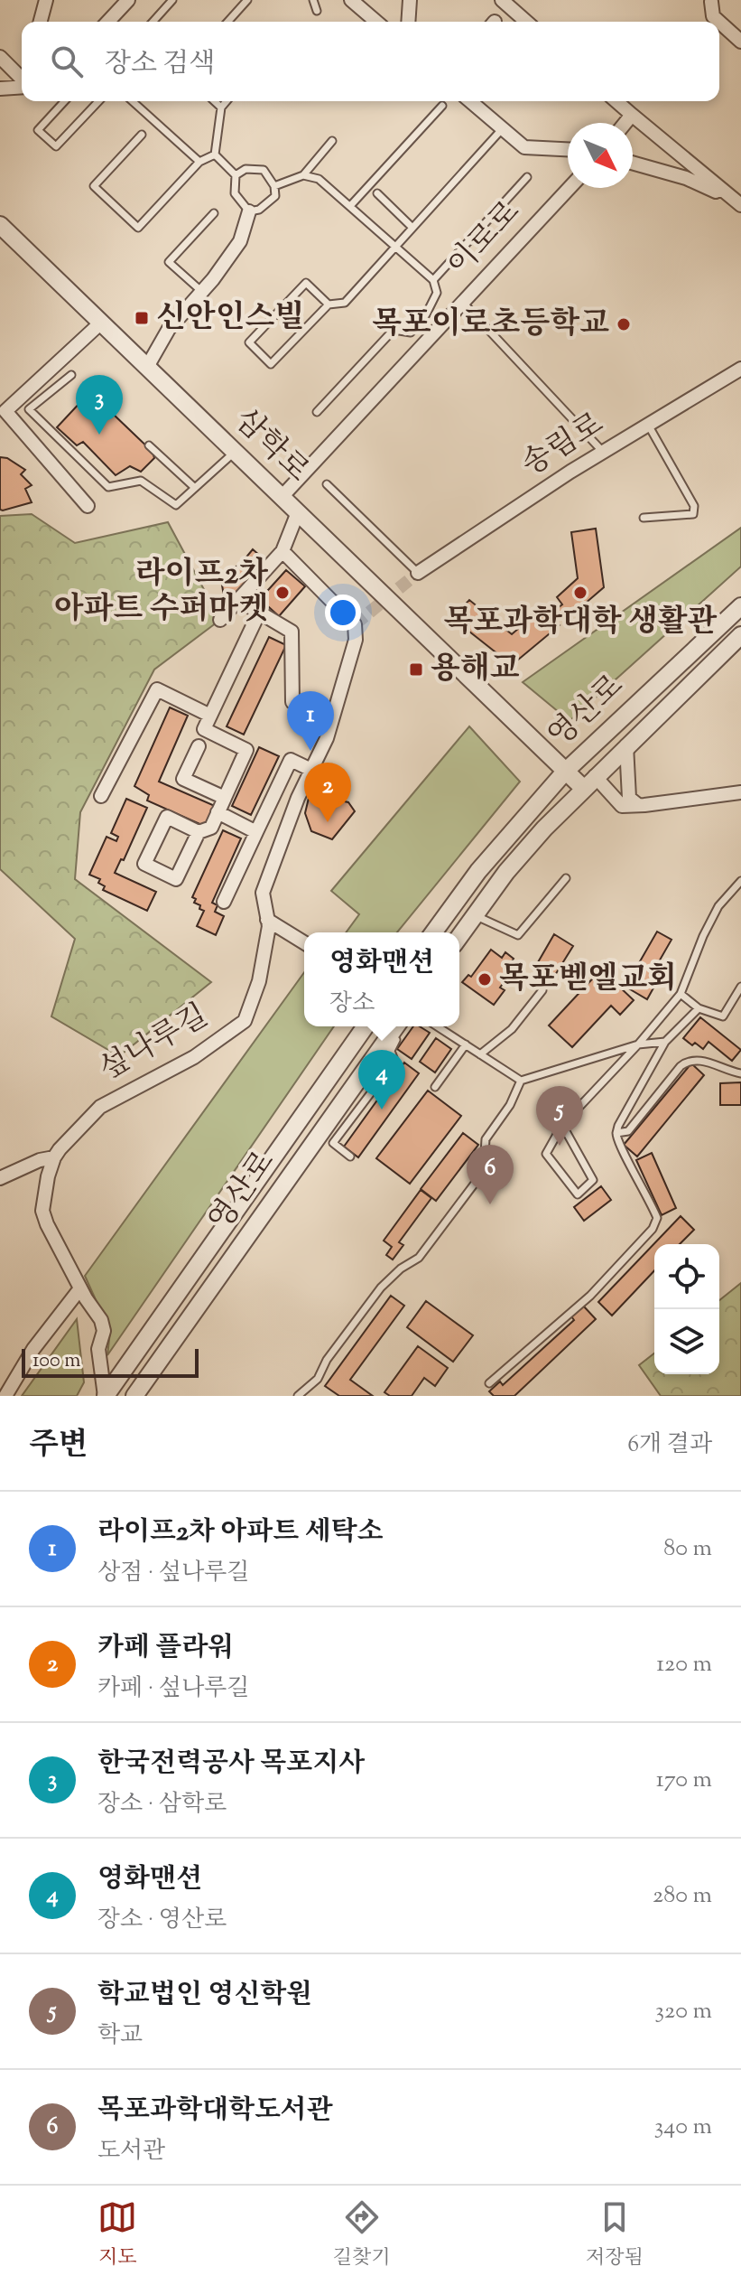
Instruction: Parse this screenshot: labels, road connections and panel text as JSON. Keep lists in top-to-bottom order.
{
  "streets": {
    "street": [
      "이로로",
      "송림로",
      "삼학로",
      "영산로",
      "섶나루길"
    ]
  },
  "crossings": [
    ["이로로", "삼학로"],
    ["삼학로", "영산로"],
    ["영산로", "섶나루길"]
  ],
  "places": {
    "transit": ["신안인스빌", "용해교"],
    "other": [
      "목포이로초등학교",
      "라이프2차 아파트 수퍼마켓",
      "목포과학대학 생활관",
      "목포벧엘교회"
    ]
  },
  "scale_bar": "100 m",
  "north": "bottom right",
  "page": {
    "search": "장소 검색",
    "pins": [
      "3",
      "1",
      "2",
      "4",
      "5",
      "6"
    ],
    "popup": ["영화맨션", "장소"],
    "scale": "100 m",
    "heading": ["주변", "6개 결과"],
    "list": [
      {
        "mark": "1",
        "name": "라이프2차 아파트 세탁소",
        "note": "상점 · 섶나루길",
        "value": "80 m"
      },
      {
        "mark": "2",
        "name": "카페 플라워",
        "note": "카페 · 섶나루길",
        "value": "120 m"
      },
      {
        "mark": "3",
        "name": "한국전력공사 목포지사",
        "note": "장소 · 삼학로",
        "value": "170 m"
      },
      {
        "mark": "4",
        "name": "영화맨션",
        "note": "장소 · 영산로",
        "value": "280 m"
      },
      {
        "mark": "5",
        "name": "학교법인 영신학원",
        "note": "학교",
        "value": "320 m"
      },
      {
        "mark": "6",
        "name": "목포과학대학도서관",
        "note": "도서관",
        "value": "340 m"
      }
    ],
    "nav": ["지도", "길찾기", "저장됨"]
  }
}
